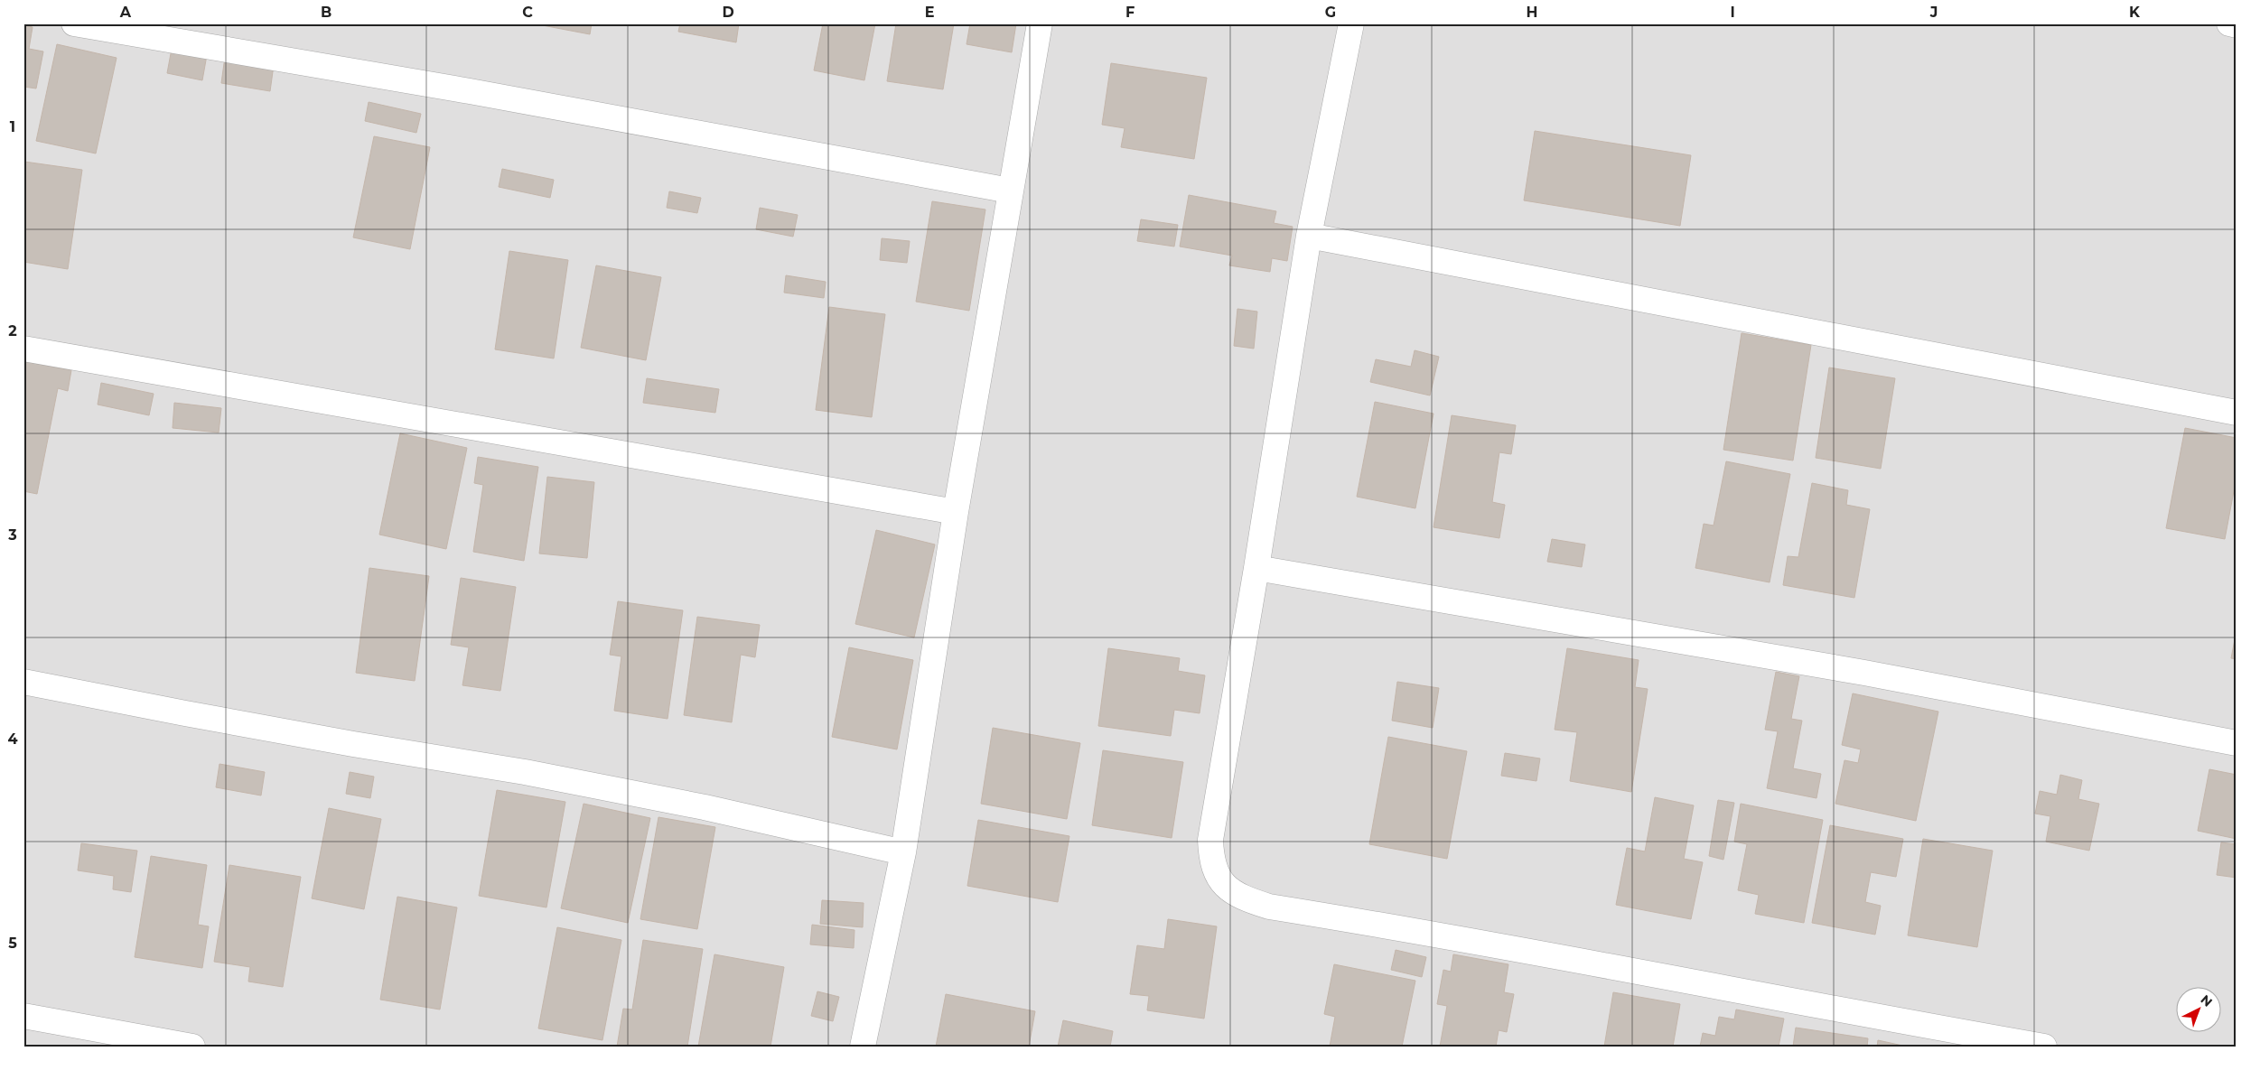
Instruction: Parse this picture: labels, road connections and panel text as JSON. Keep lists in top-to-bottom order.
{
  "north": "top right",
  "grid": {
    "columns": [
      "A",
      "B",
      "C",
      "D",
      "E",
      "F",
      "G",
      "H",
      "I",
      "J",
      "K"
    ],
    "rows": [
      "1",
      "2",
      "3",
      "4",
      "5"
    ]
  }
}
